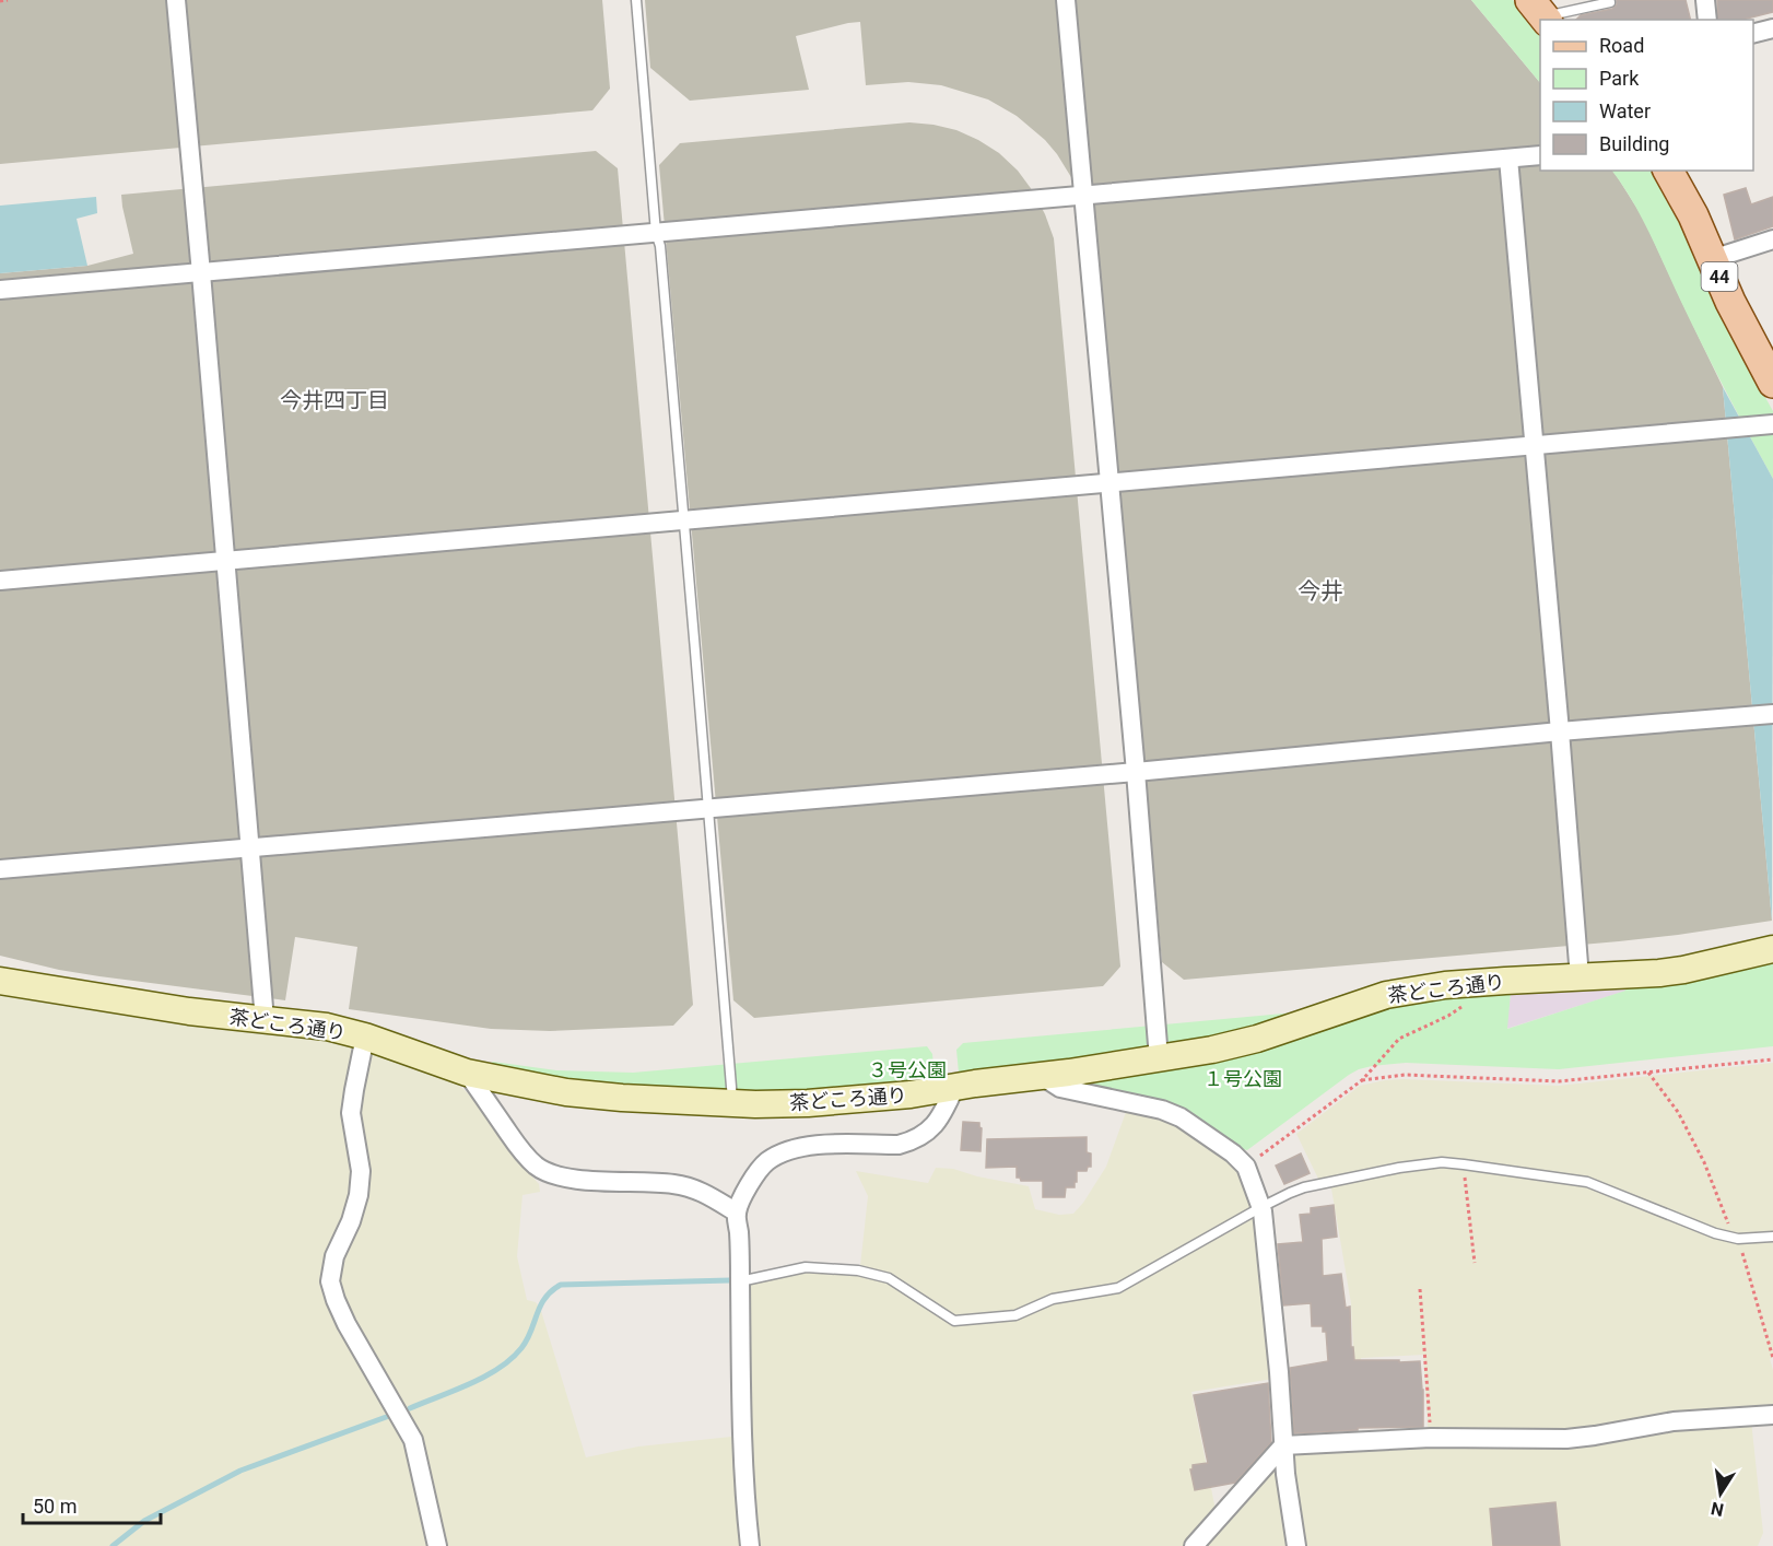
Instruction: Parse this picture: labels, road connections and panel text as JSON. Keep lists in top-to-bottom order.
{
  "streets": {
    "main road": ["44"],
    "street": ["茶どころ通り"]
  },
  "districts": ["今井四丁目", "今井"],
  "parks": ["３号公園", "１号公園"],
  "legend": [
    "Road",
    "Park",
    "Water",
    "Building"
  ],
  "scale_bar": "50 m",
  "north": "bottom"
}
